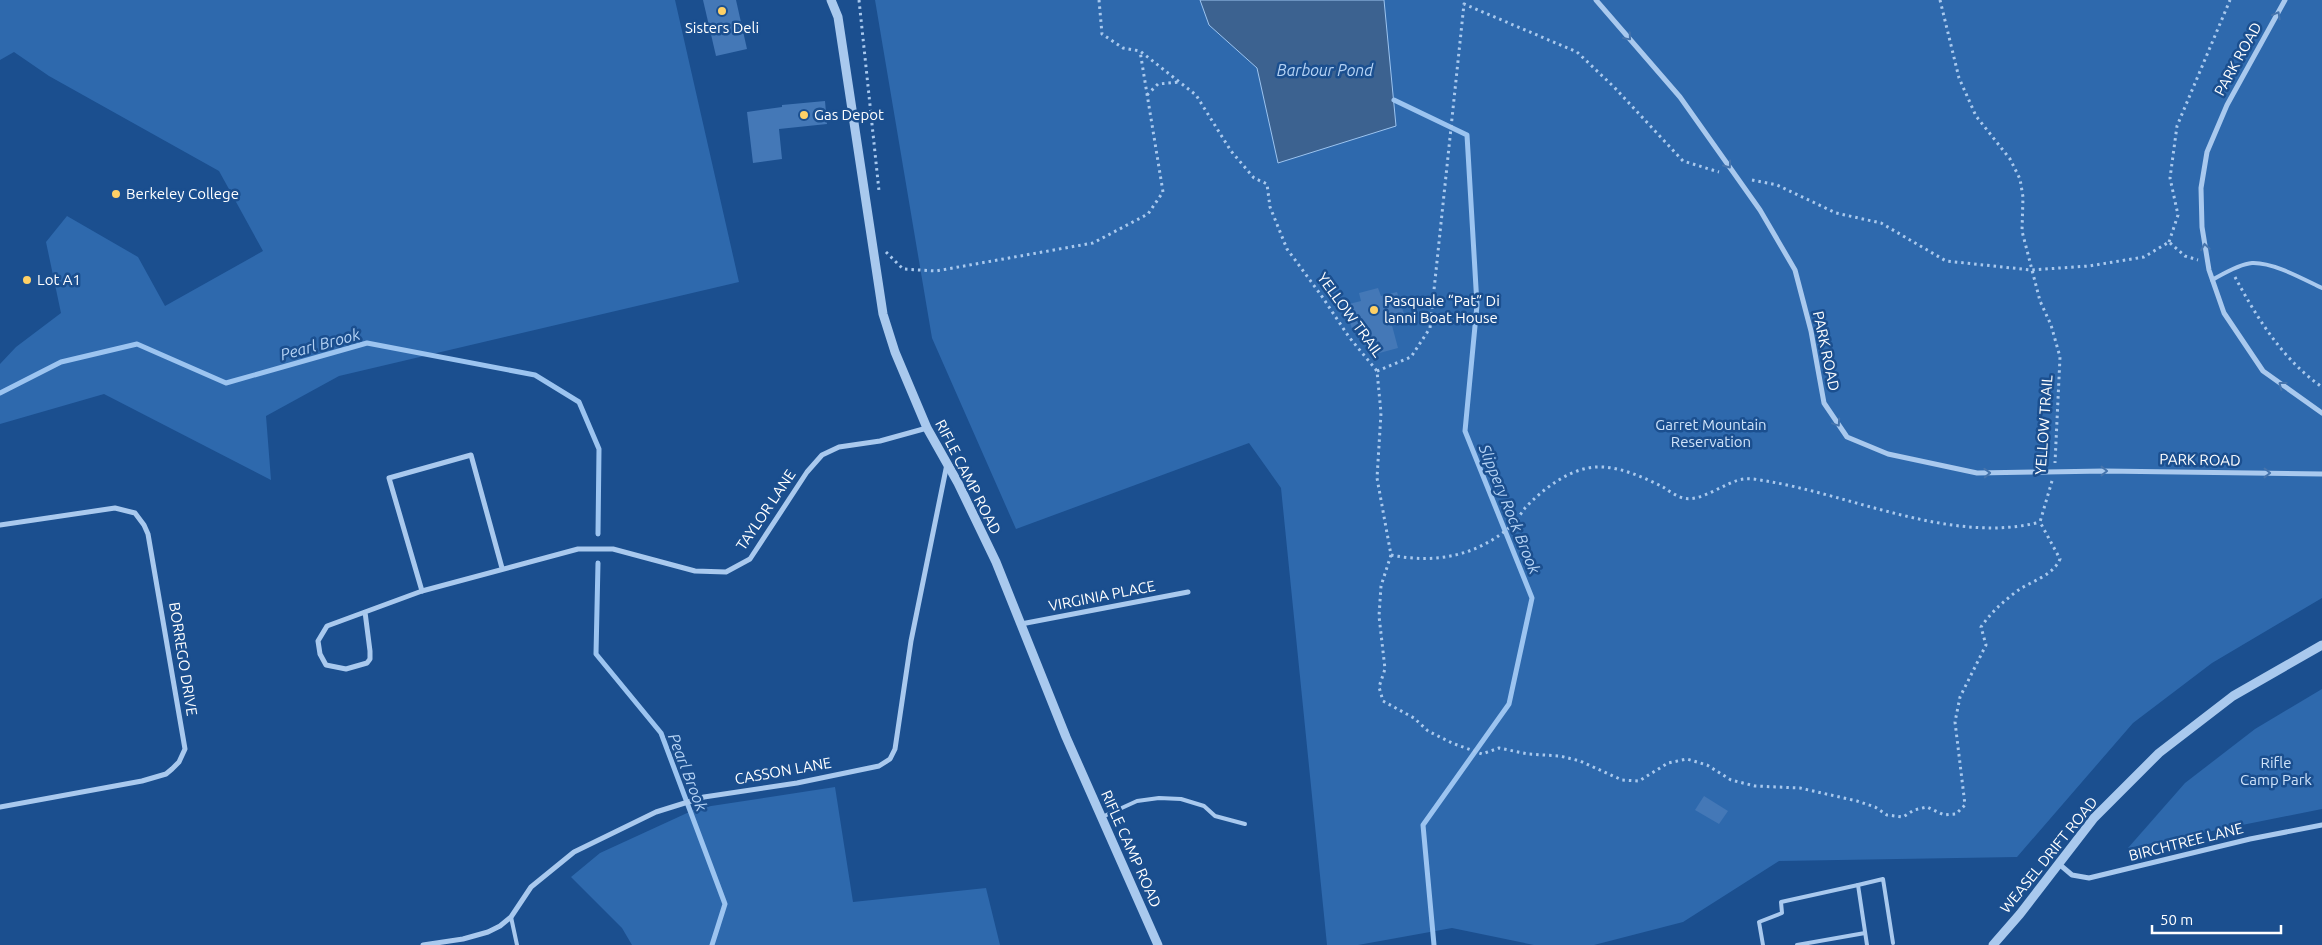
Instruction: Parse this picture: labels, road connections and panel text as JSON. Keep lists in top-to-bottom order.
{
  "streets": {
    "street": [
      "PARK ROAD",
      "RIFLE CAMP ROAD",
      "TAYLOR LANE",
      "VIRGINIA PLACE",
      "BORREGO DRIVE",
      "CASSON LANE",
      "BIRCHTREE LANE",
      "WEASEL DRIFT ROAD"
    ],
    "path": ["YELLOW TRAIL"]
  },
  "crossings": [
    ["PARK ROAD", "YELLOW TRAIL"],
    ["RIFLE CAMP ROAD", "TAYLOR LANE"],
    ["RIFLE CAMP ROAD", "VIRGINIA PLACE"],
    ["RIFLE CAMP ROAD", "CASSON LANE"],
    ["BIRCHTREE LANE", "WEASEL DRIFT ROAD"]
  ],
  "water": ["Barbour Pond", "Pearl Brook", "Slippery Rock Brook"],
  "parks": ["Garret Mountain Reservation", "Rifle Camp Park"],
  "places": [
    "Sisters Deli",
    "Gas Depot",
    "Berkeley College",
    "Lot A1",
    "Pasquale “Pat” Di lanni Boat House"
  ],
  "scale_bar": "50 m"
}
